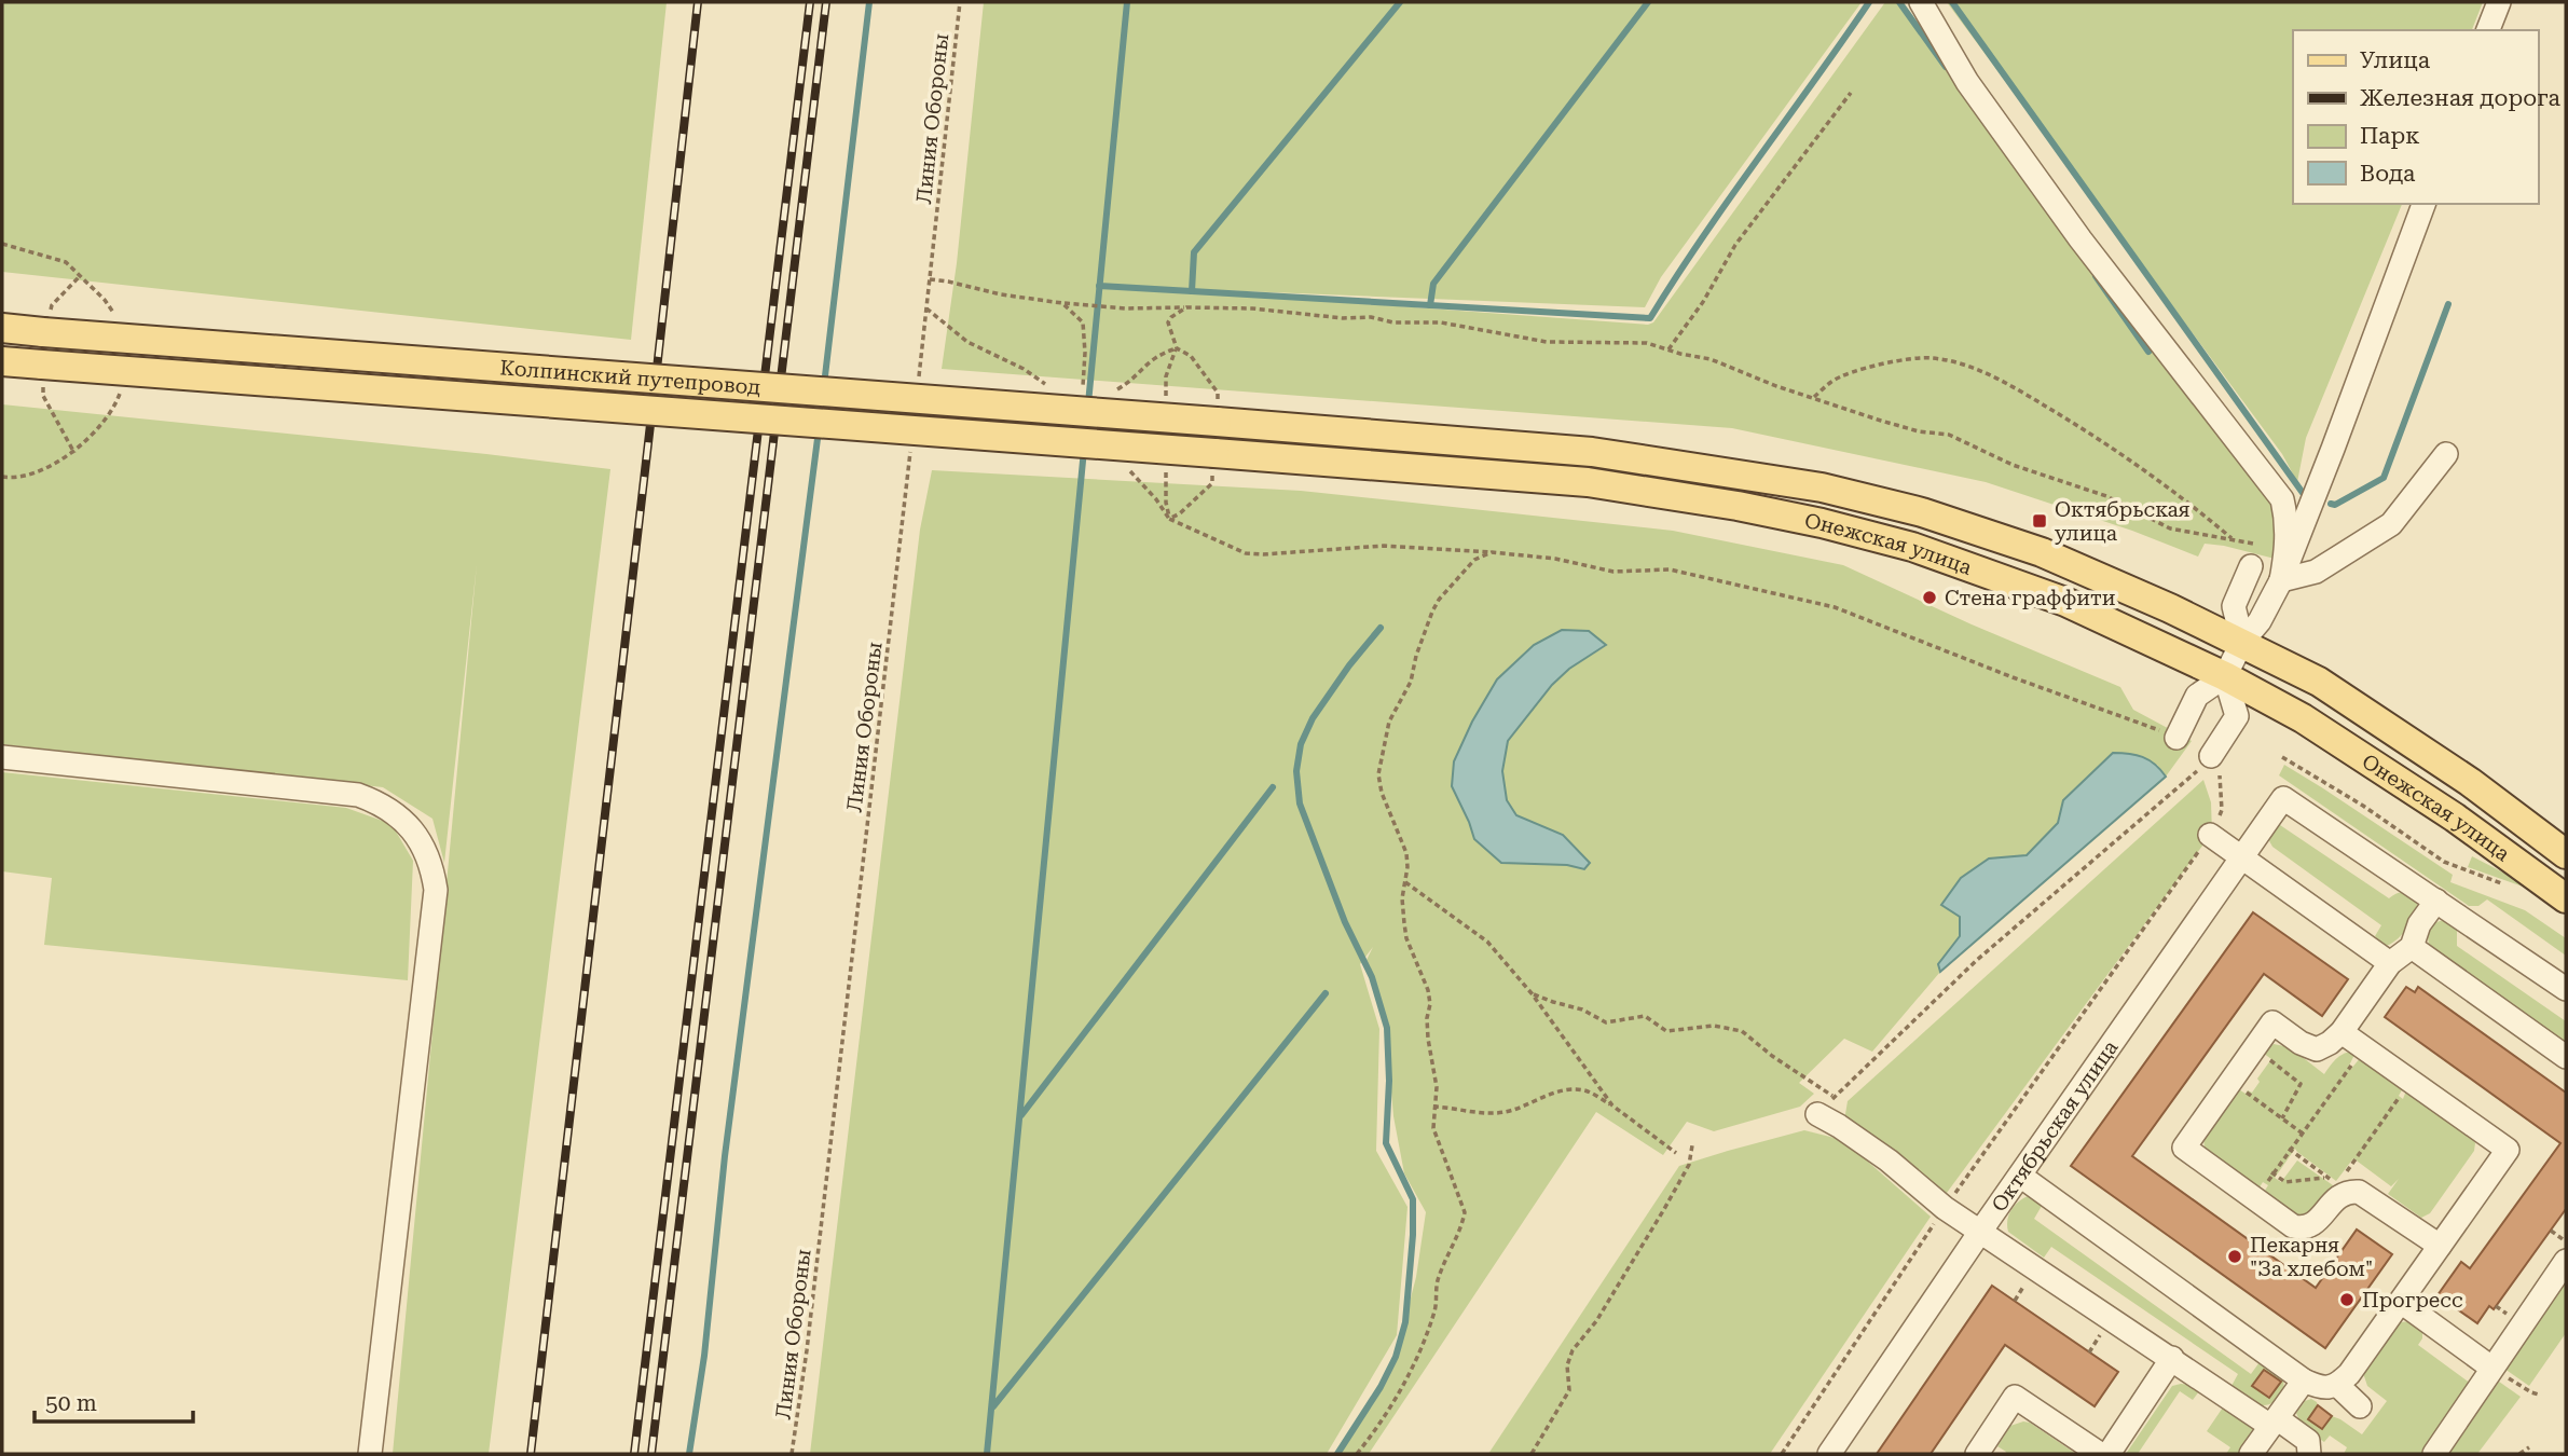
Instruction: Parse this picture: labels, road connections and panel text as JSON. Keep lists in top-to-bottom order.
{
  "streets": {
    "main road": ["Колпинский путепровод", "Онежская улица"],
    "street": ["Октябрьская улица"],
    "path": ["Линия Обороны"]
  },
  "crossings": [
    ["Колпинский путепровод", "Онежская улица"]
  ],
  "places": {
    "transit": ["Октябрьская улица"],
    "other": ["Стена граффити", "Пекарня \"За хлебом\"", "Прогресс"]
  },
  "legend": [
    "Улица",
    "Железная дорога",
    "Парк",
    "Вода"
  ],
  "scale_bar": "50 m"
}
